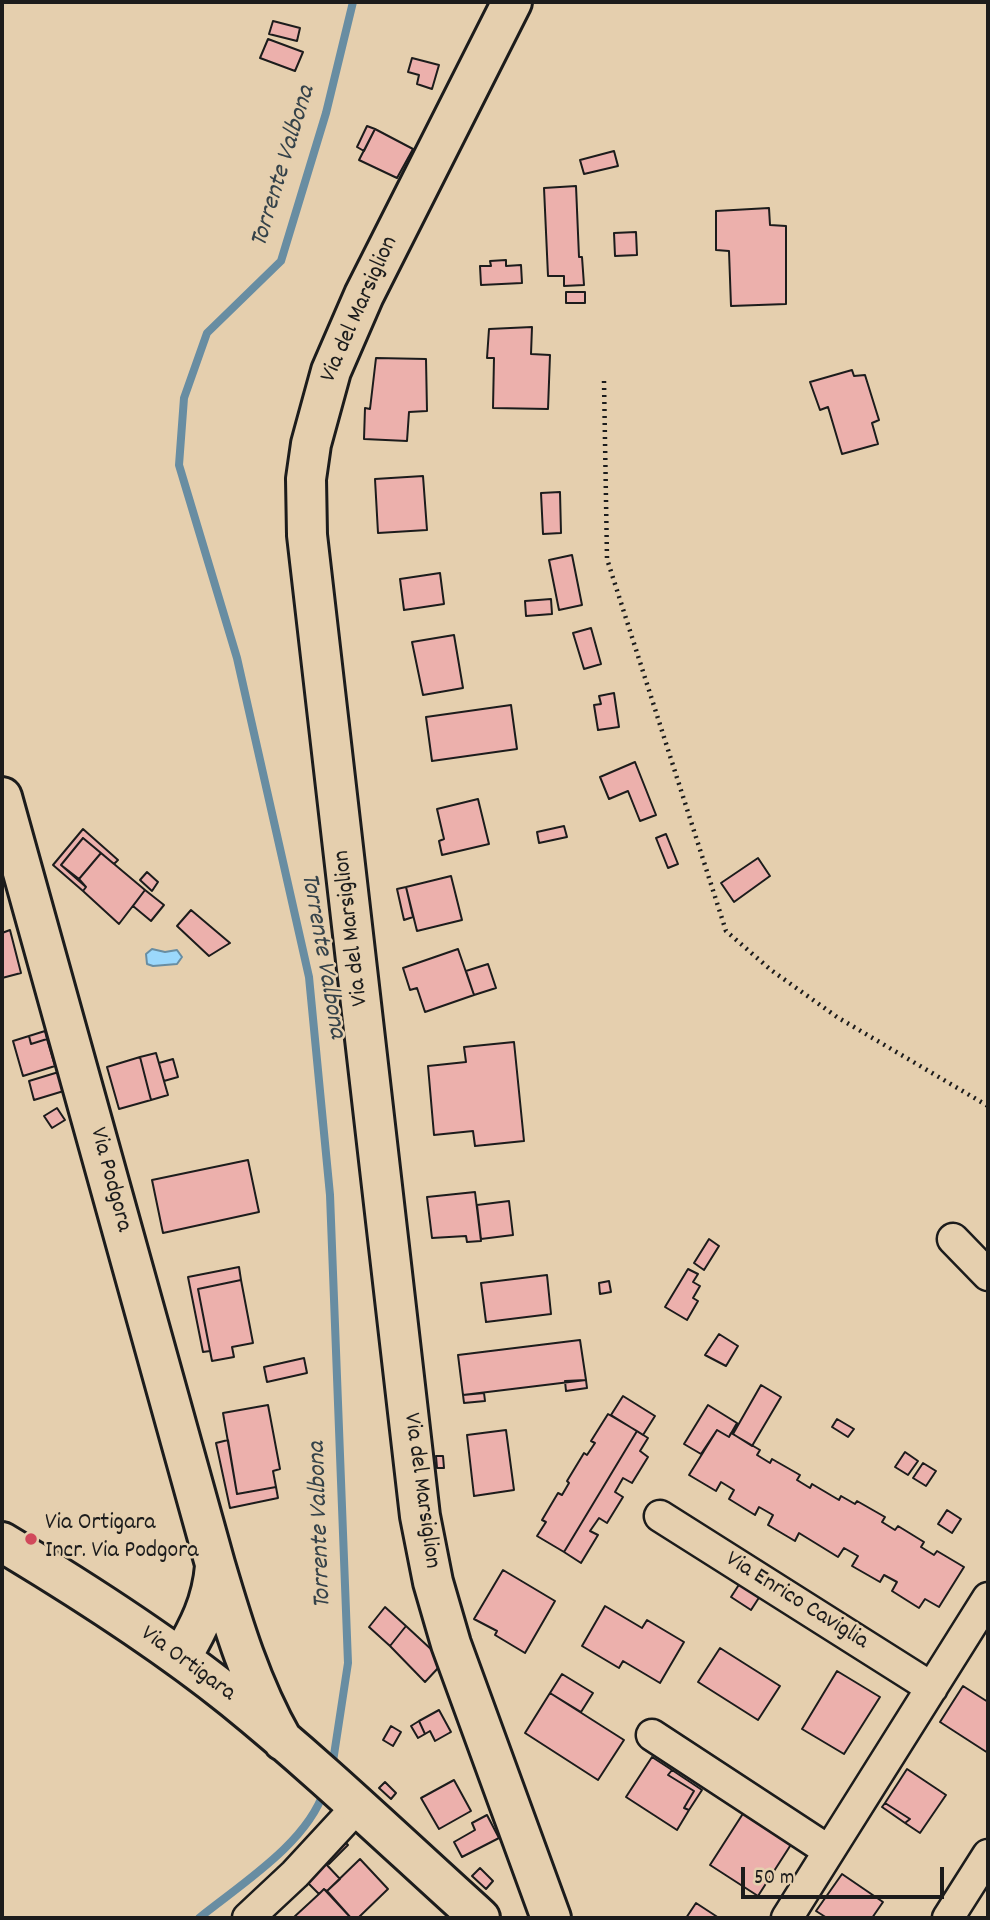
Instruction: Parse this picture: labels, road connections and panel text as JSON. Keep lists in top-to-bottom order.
{
  "streets": {
    "street": [
      "Via del Marsiglion",
      "Via Podgora",
      "Via Enrico Caviglia",
      "Via Ortigara"
    ]
  },
  "crossings": [
    ["Via Podgora", "Via Ortigara"]
  ],
  "water": ["Torrente Valbona"],
  "places": ["Via Ortigara Incr. Via Podgora"],
  "scale_bar": "50 m"
}
